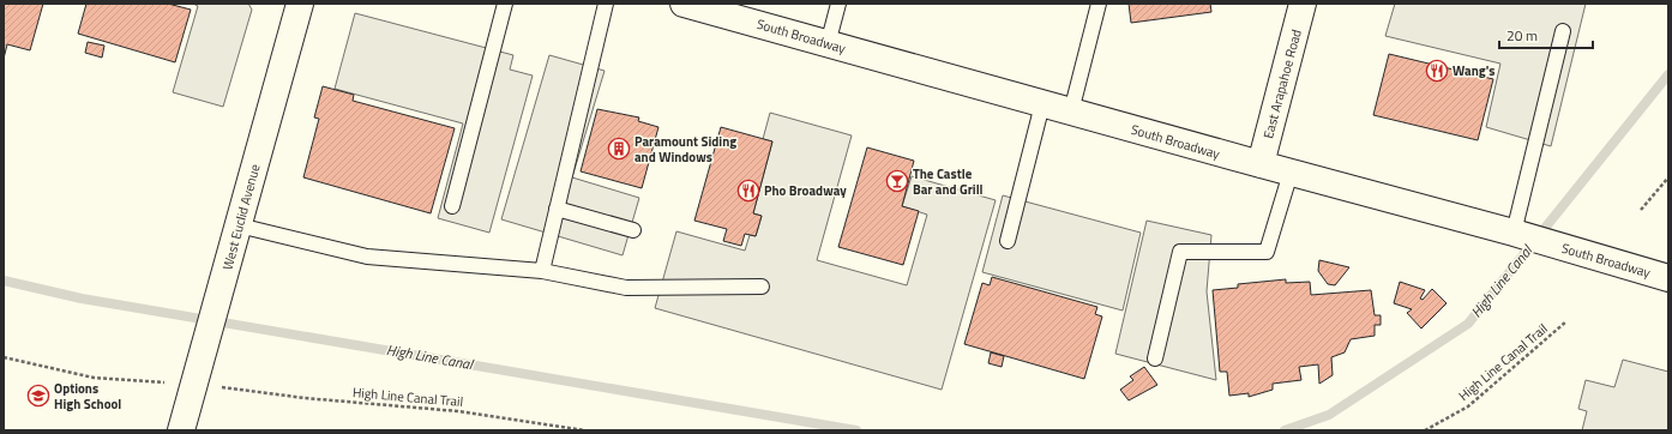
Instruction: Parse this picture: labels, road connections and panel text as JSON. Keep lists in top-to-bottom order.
{
  "streets": {
    "main road": ["South Broadway", "East Arapahoe Road", "West Euclid Avenue"],
    "path": ["High Line Canal Trail"]
  },
  "crossings": [
    ["South Broadway", "East Arapahoe Road"]
  ],
  "water": ["High Line Canal"],
  "places": {
    "restaurant": ["Wang's", "Pho Broadway"],
    "building": ["Paramount Siding and Windows"],
    "bar": ["The Castle Bar and Grill"],
    "school or university": ["Options High School"]
  },
  "scale_bar": "20 m"
}
